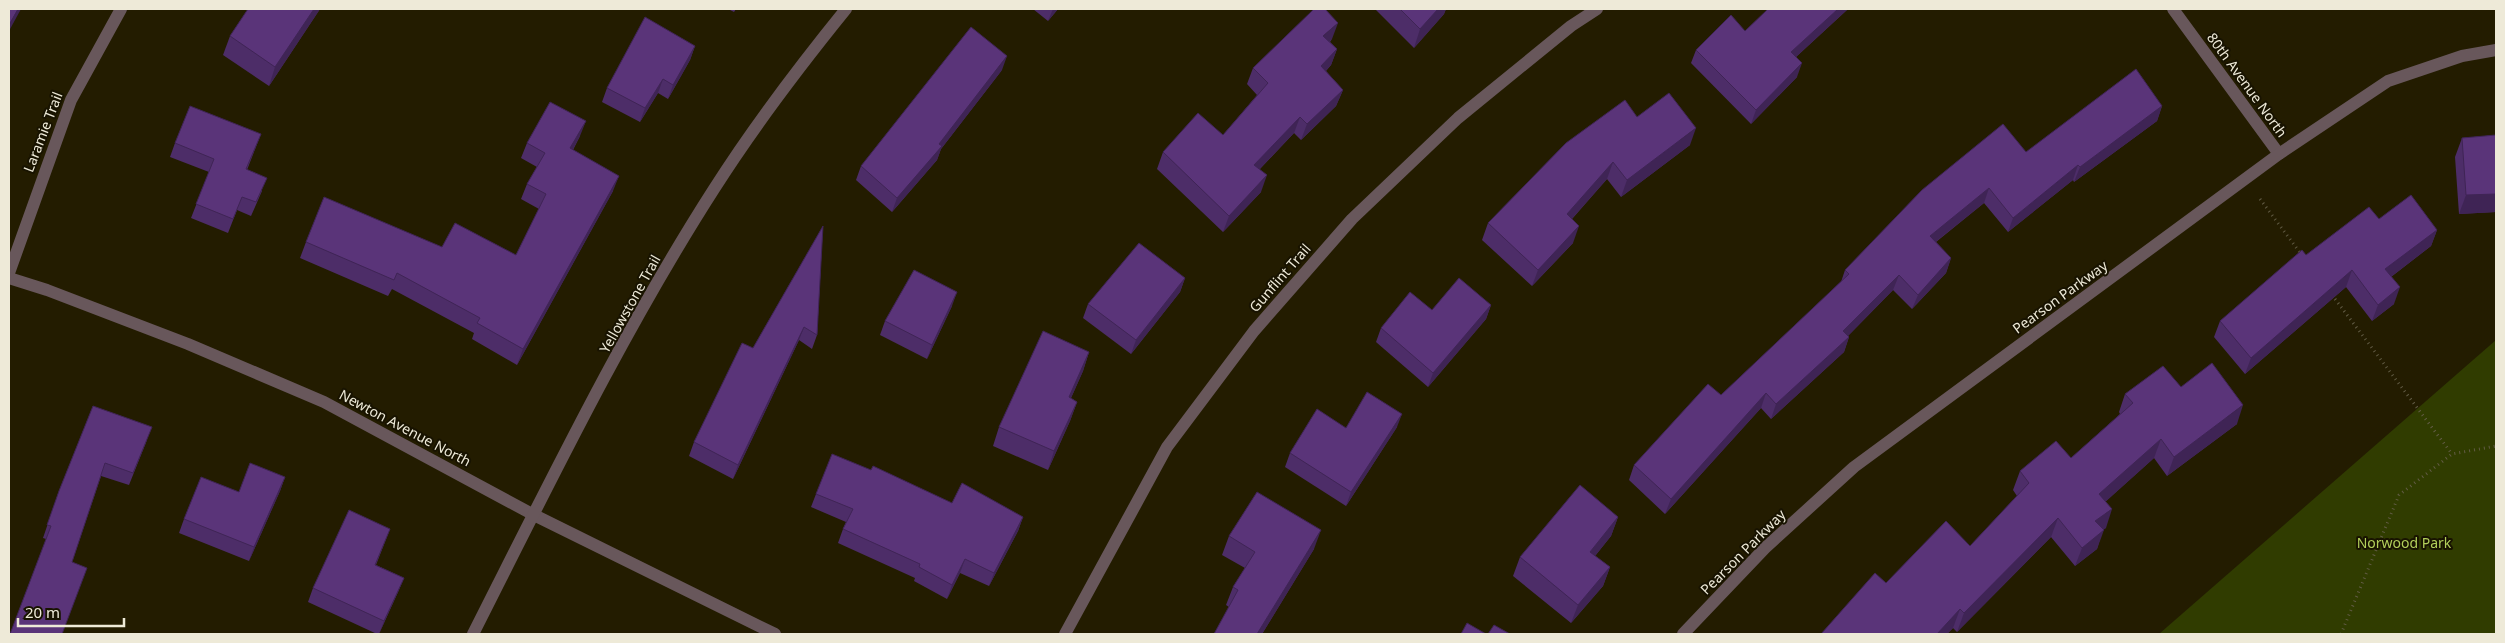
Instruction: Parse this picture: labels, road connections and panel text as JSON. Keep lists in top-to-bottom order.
{
  "streets": {
    "street": [
      "80th Avenue North",
      "Laramie Trail",
      "Gunflint Trail",
      "Pearson Parkway",
      "Yellowstone Trail",
      "Newton Avenue North"
    ]
  },
  "crossings": [
    ["80th Avenue North", "Pearson Parkway"],
    ["Yellowstone Trail", "Newton Avenue North"]
  ],
  "parks": ["Norwood Park"],
  "scale_bar": "20 m"
}
